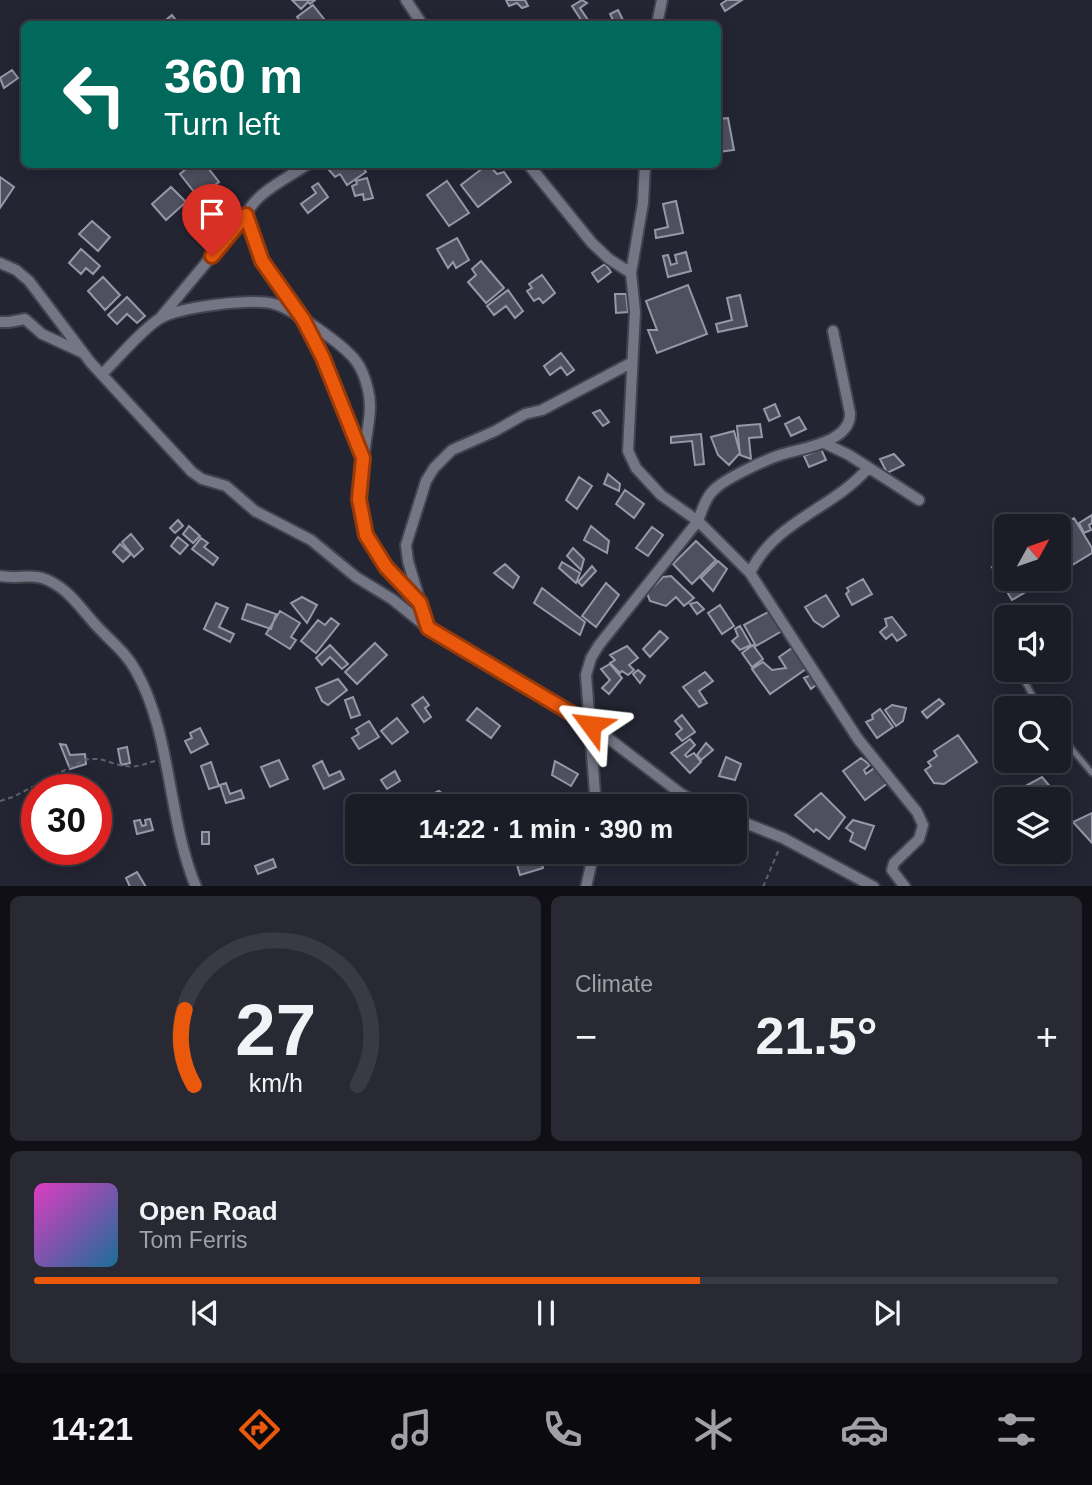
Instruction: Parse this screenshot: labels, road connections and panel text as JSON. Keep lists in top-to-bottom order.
{
  "north": "top right",
  "page": {
    "turn": ["360 m", "Turn left"],
    "limit": "30",
    "trip": "14:22 · 1 min · 390 m",
    "tile": "Climate",
    "heat": ["−", "21.5°", "+"],
    "song": ["Open Road", "Tom Ferris"],
    "tabs": "14:21",
    "gauge": ["27", "km/h"]
  }
}
